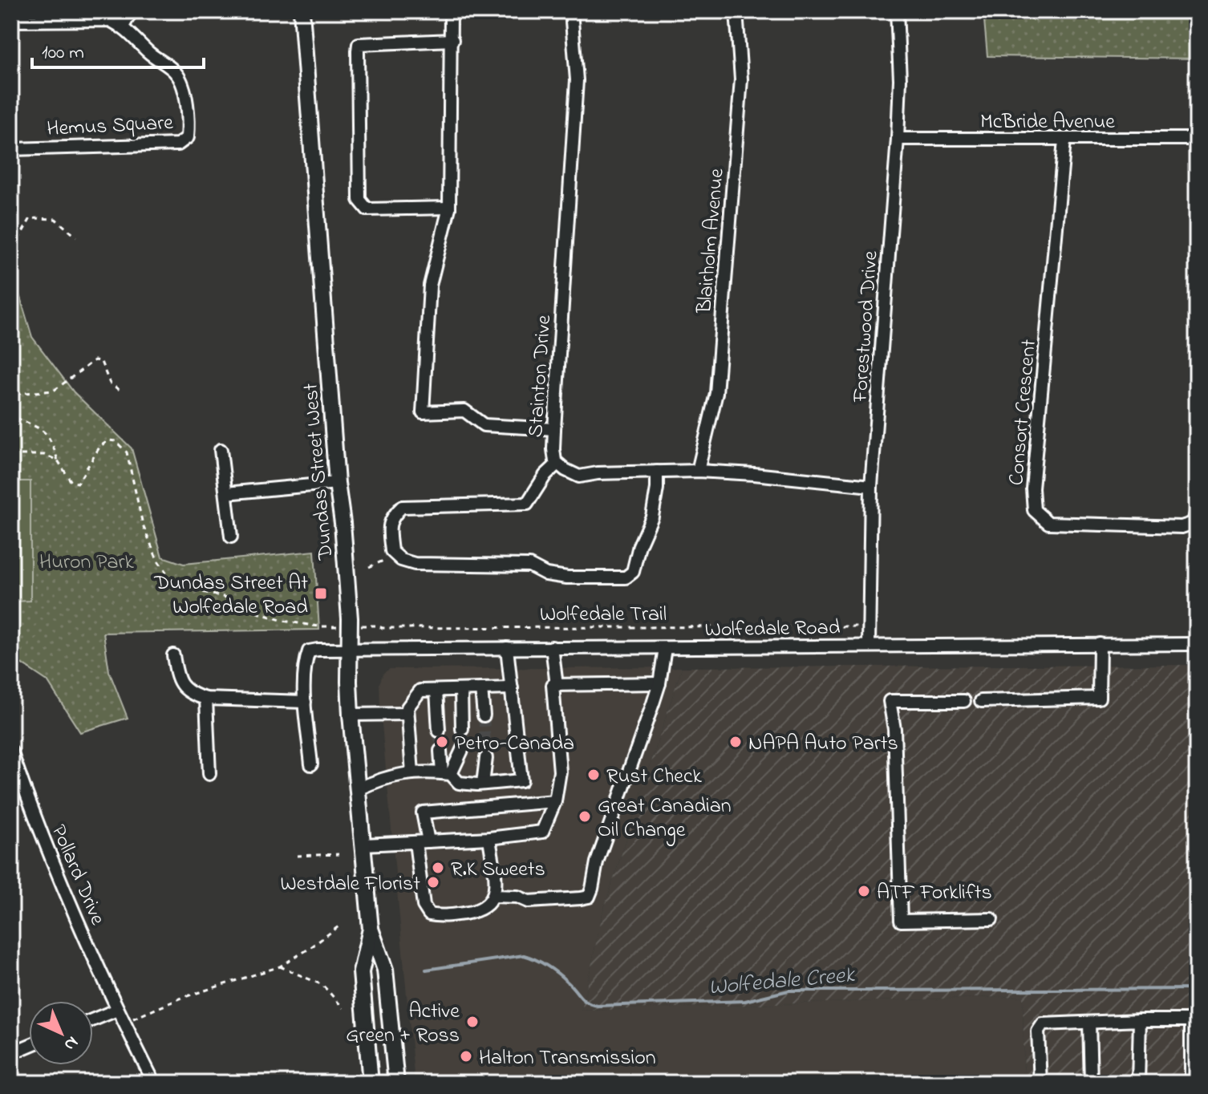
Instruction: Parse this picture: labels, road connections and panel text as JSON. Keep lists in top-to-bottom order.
{
  "streets": {
    "main road": ["Dundas Street West"],
    "street": [
      "McBride Avenue",
      "Hemus Square",
      "Blairholm Avenue",
      "Forestwood Drive",
      "Stainton Drive",
      "Consort Crescent",
      "Wolfedale Road",
      "Pollard Drive"
    ],
    "path": ["Wolfedale Trail"]
  },
  "crossings": [
    ["McBride Avenue", "Forestwood Drive"],
    ["McBride Avenue", "Consort Crescent"],
    ["Blairholm Avenue", "Stainton Drive"],
    ["Forestwood Drive", "Stainton Drive"],
    ["Forestwood Drive", "Wolfedale Trail"],
    ["Forestwood Drive", "Wolfedale Road"],
    ["Dundas Street West", "Wolfedale Road"]
  ],
  "water": ["Wolfedale Creek"],
  "parks": ["Huron Park"],
  "places": {
    "transit": ["Dundas Street At Wolfedale Road"],
    "other": [
      "Petro-Canada",
      "NAPA Auto Parts",
      "Rust Check",
      "Great Canadian Oil Change",
      "R.K Sweets",
      "Westdale Florist",
      "ATF Forklifts",
      "Active Green + Ross",
      "Halton Transmission"
    ]
  },
  "scale_bar": "100 m",
  "north": "bottom right"
}
